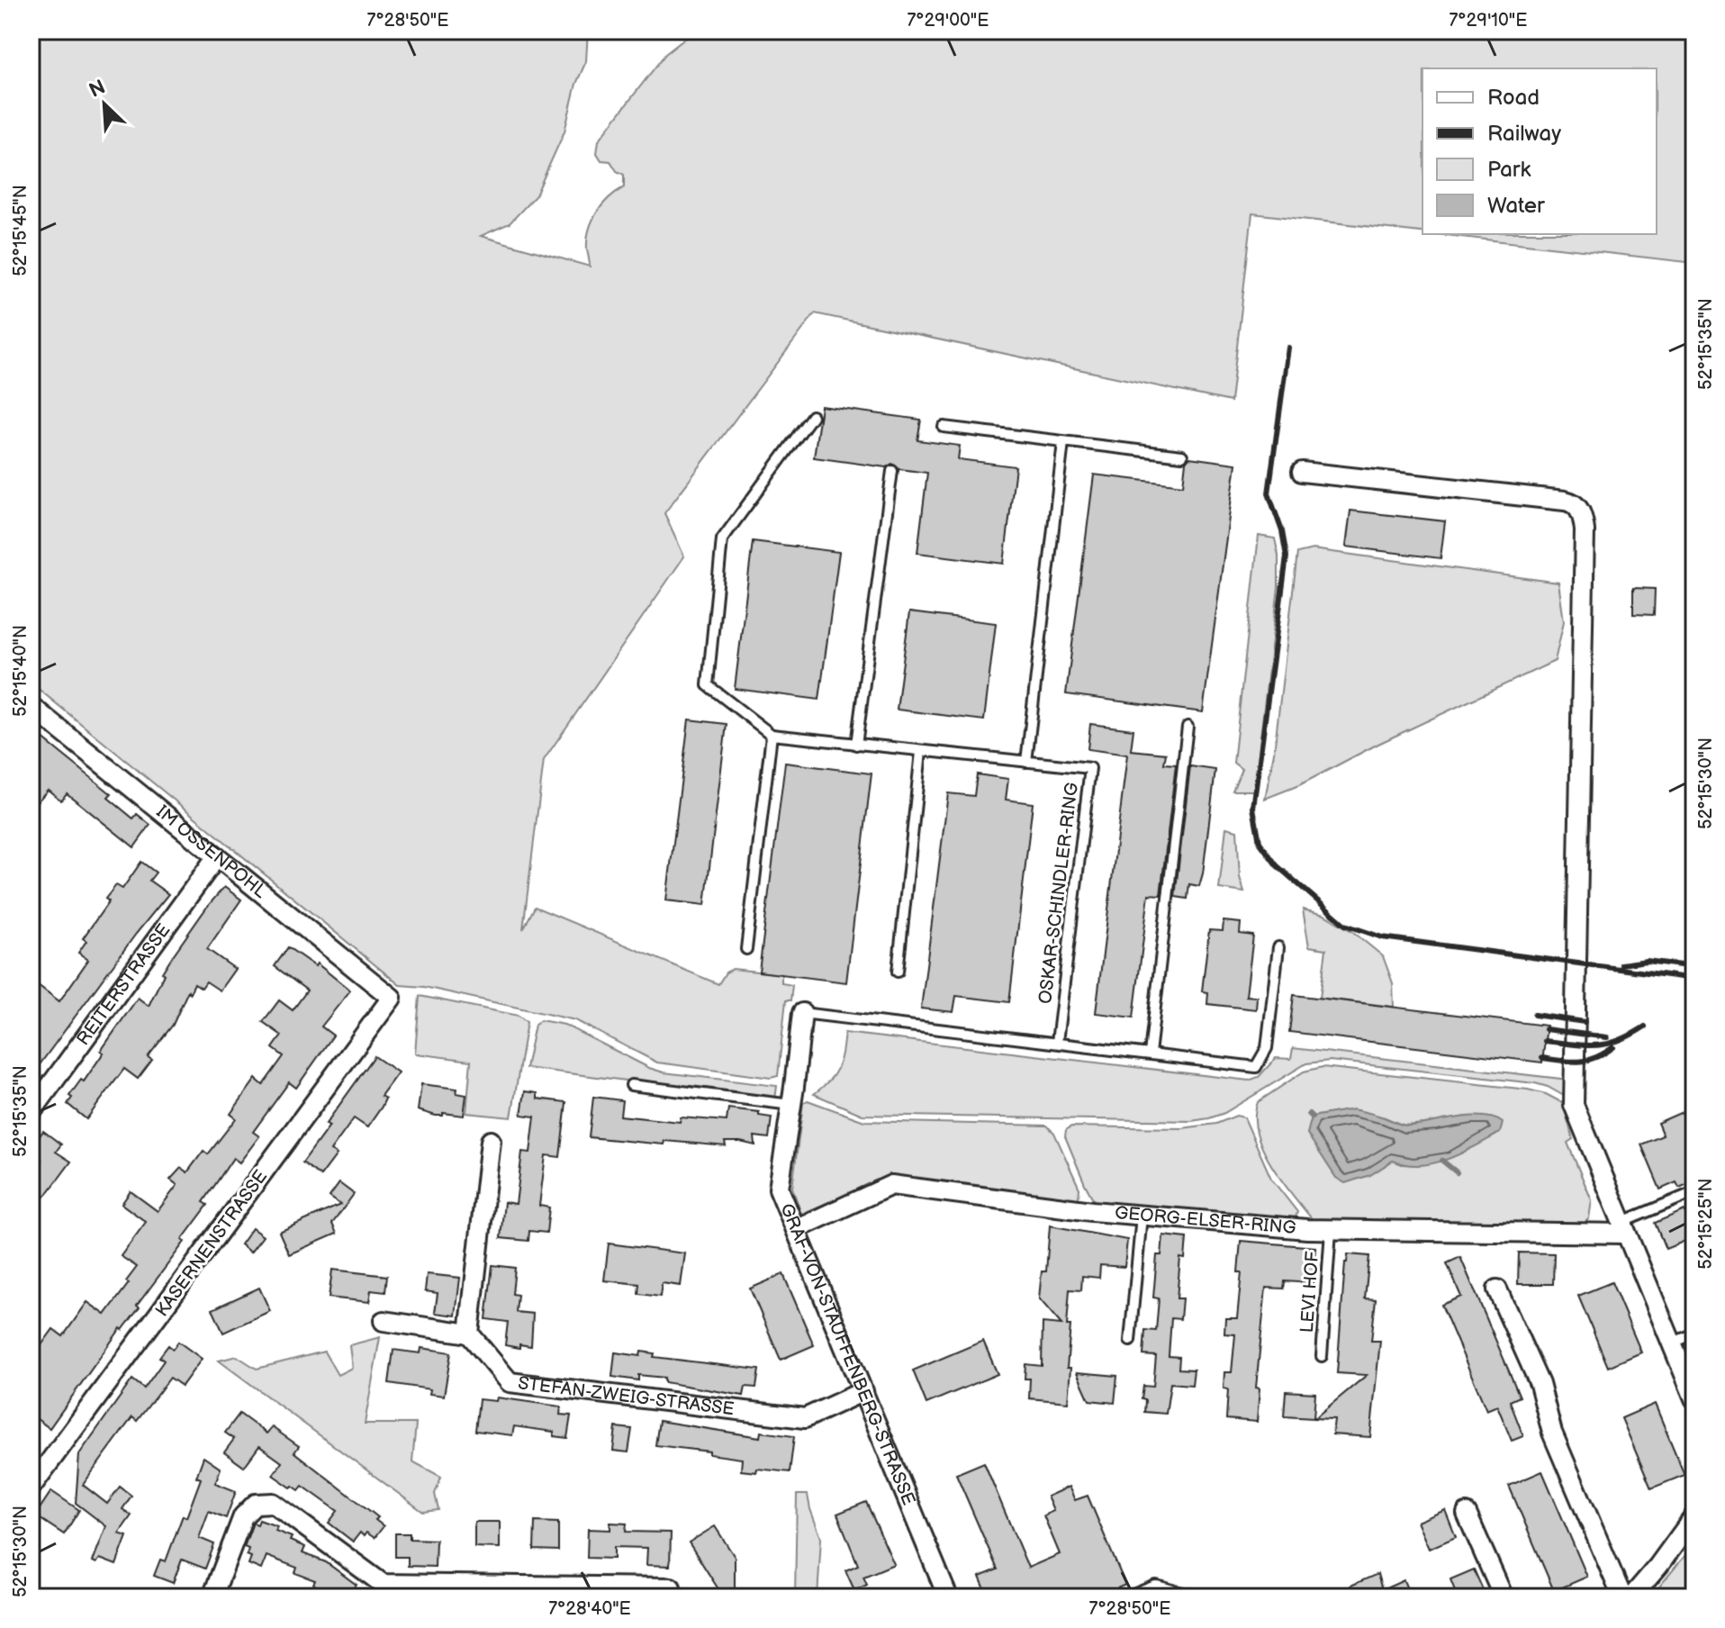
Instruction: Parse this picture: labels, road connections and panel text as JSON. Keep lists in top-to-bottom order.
{
  "streets": {
    "street": [
      "IM OSSENPOHL",
      "REITERSTRASSE",
      "GEORG-ELSER-RING",
      "KASERNENSTRASSE",
      "GRAF-VON-STAUFFENBERG-STRASSE",
      "STEFAN-ZWEIG-STRASSE"
    ],
    "lane": ["OSKAR-SCHINDLER-RING", "LEVI HOF"]
  },
  "crossings": [
    ["IM OSSENPOHL", "REITERSTRASSE"],
    ["IM OSSENPOHL", "KASERNENSTRASSE"],
    ["GEORG-ELSER-RING", "LEVI HOF"],
    ["GEORG-ELSER-RING", "GRAF-VON-STAUFFENBERG-STRASSE"],
    ["GRAF-VON-STAUFFENBERG-STRASSE", "STEFAN-ZWEIG-STRASSE"]
  ],
  "legend": [
    "Road",
    "Railway",
    "Park",
    "Water"
  ],
  "north": "top left",
  "coordinates": [
    "7°28'50\"E",
    "7°29'00\"E",
    "7°29'10\"E",
    "52°15'45\"N",
    "52°15'35\"N",
    "52°15'40\"N",
    "52°15'30\"N",
    "52°15'25\"N",
    "7°28'40\"E"
  ]
}
